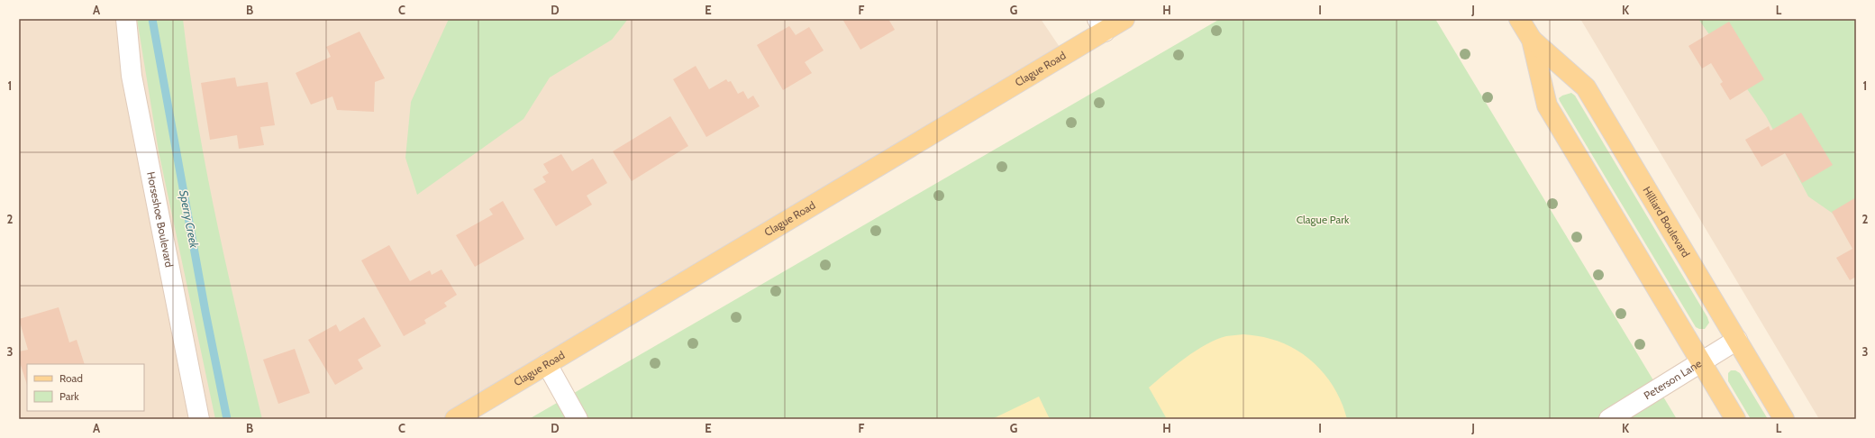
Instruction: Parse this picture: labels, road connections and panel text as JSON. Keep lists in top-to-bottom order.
{
  "streets": {
    "main road": ["Clague Road", "Hilliard Boulevard"],
    "street": ["Horseshoe Boulevard", "Peterson Lane"]
  },
  "crossings": [
    ["Hilliard Boulevard", "Peterson Lane"]
  ],
  "water": ["Sperry Creek"],
  "parks": ["Clague Park"],
  "legend": ["Road", "Park"],
  "grid": {
    "columns": [
      "A",
      "B",
      "C",
      "D",
      "E",
      "F",
      "G",
      "H",
      "I",
      "J",
      "K",
      "L"
    ],
    "rows": ["1", "2", "3"]
  }
}
